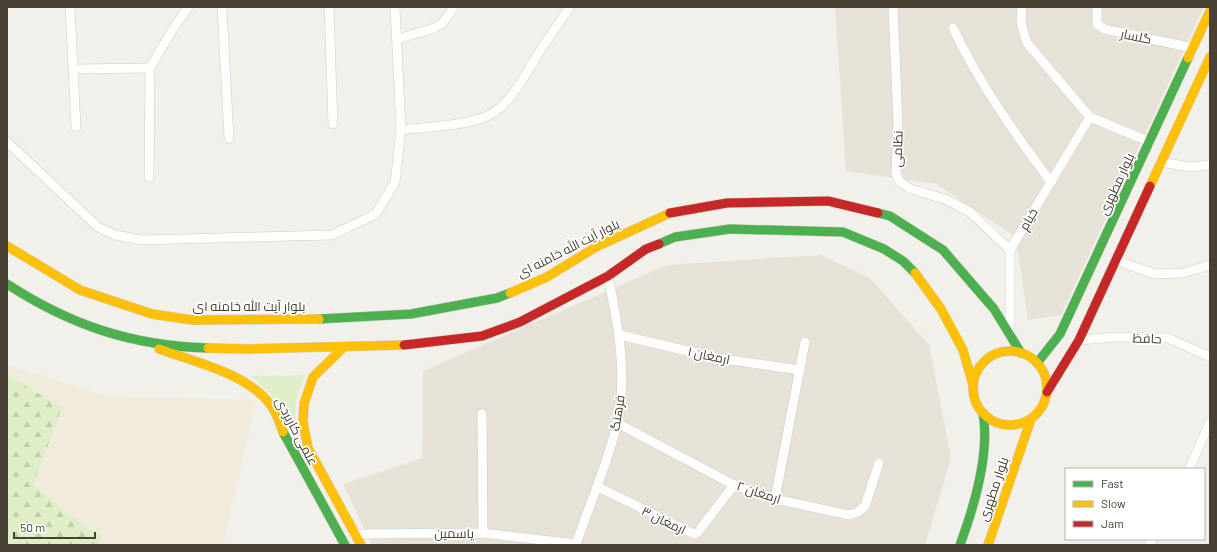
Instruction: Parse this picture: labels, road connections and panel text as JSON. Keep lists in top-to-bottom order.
{
  "streets": {
    "main road": ["بلوار مطهری", "بلوار آیت الله خامنه ای", "علمی کاربردی"],
    "street": [
      "گلسار",
      "نظامی",
      "خیام",
      "حافظ",
      "ارمغان ۱",
      "فرهنگ",
      "ارمغان ۲",
      "ارمغان ۳",
      "یاسمین"
    ]
  },
  "crossings": [
    ["گلسار", "بلوار مطهری"],
    ["نظامی", "خیام"],
    ["بلوار مطهری", "بلوار آیت الله خامنه ای"],
    ["ارمغان ۱", "فرهنگ"],
    ["فرهنگ", "ارمغان ۲"],
    ["فرهنگ", "ارمغان ۳"],
    ["فرهنگ", "یاسمین"],
    ["علمی کاربردی", "یاسمین"],
    ["ارمغان ۲", "ارمغان ۳"]
  ],
  "legend": ["Fast", "Slow", "Jam"],
  "scale_bar": "50 m"
}
